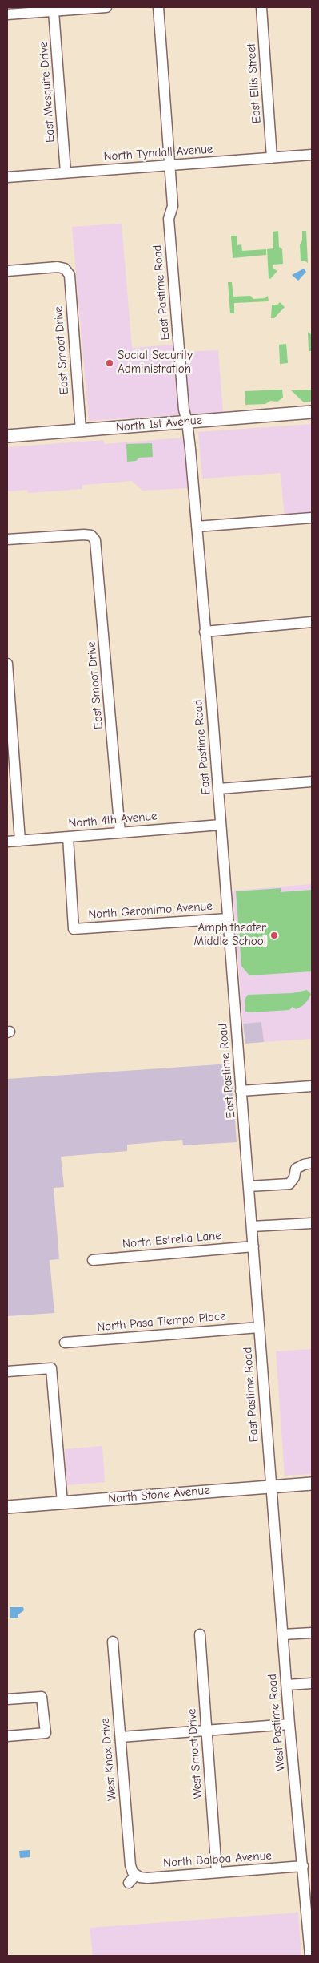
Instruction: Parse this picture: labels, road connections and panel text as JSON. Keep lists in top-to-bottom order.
{
  "streets": {
    "main road": ["North 1st Avenue", "North Stone Avenue"],
    "street": [
      "East Ellis Street",
      "East Mesquite Drive",
      "North Tyndall Avenue",
      "East Pastime Road",
      "East Smoot Drive",
      "North 4th Avenue",
      "North Geronimo Avenue",
      "North Estrella Lane",
      "North Pasa Tiempo Place",
      "West Pastime Road",
      "West Smoot Drive",
      "West Knox Drive",
      "North Balboa Avenue"
    ]
  },
  "crossings": [
    ["East Ellis Street", "North Tyndall Avenue"],
    ["East Mesquite Drive", "North Tyndall Avenue"],
    ["North Tyndall Avenue", "East Pastime Road"],
    ["East Pastime Road", "North 1st Avenue"],
    ["East Pastime Road", "North 4th Avenue"],
    ["East Pastime Road", "North Geronimo Avenue"],
    ["East Pastime Road", "North Estrella Lane"],
    ["East Pastime Road", "North Pasa Tiempo Place"],
    ["East Pastime Road", "North Stone Avenue"],
    ["East Pastime Road", "West Pastime Road"],
    ["East Smoot Drive", "North 1st Avenue"],
    ["East Smoot Drive", "North 4th Avenue"],
    ["North 4th Avenue", "North Geronimo Avenue"],
    ["North Stone Avenue", "West Pastime Road"],
    ["West Pastime Road", "North Balboa Avenue"],
    ["West Smoot Drive", "North Balboa Avenue"],
    ["West Knox Drive", "North Balboa Avenue"]
  ],
  "places": ["Social Security Administration", "Amphitheater Middle School"]
}
